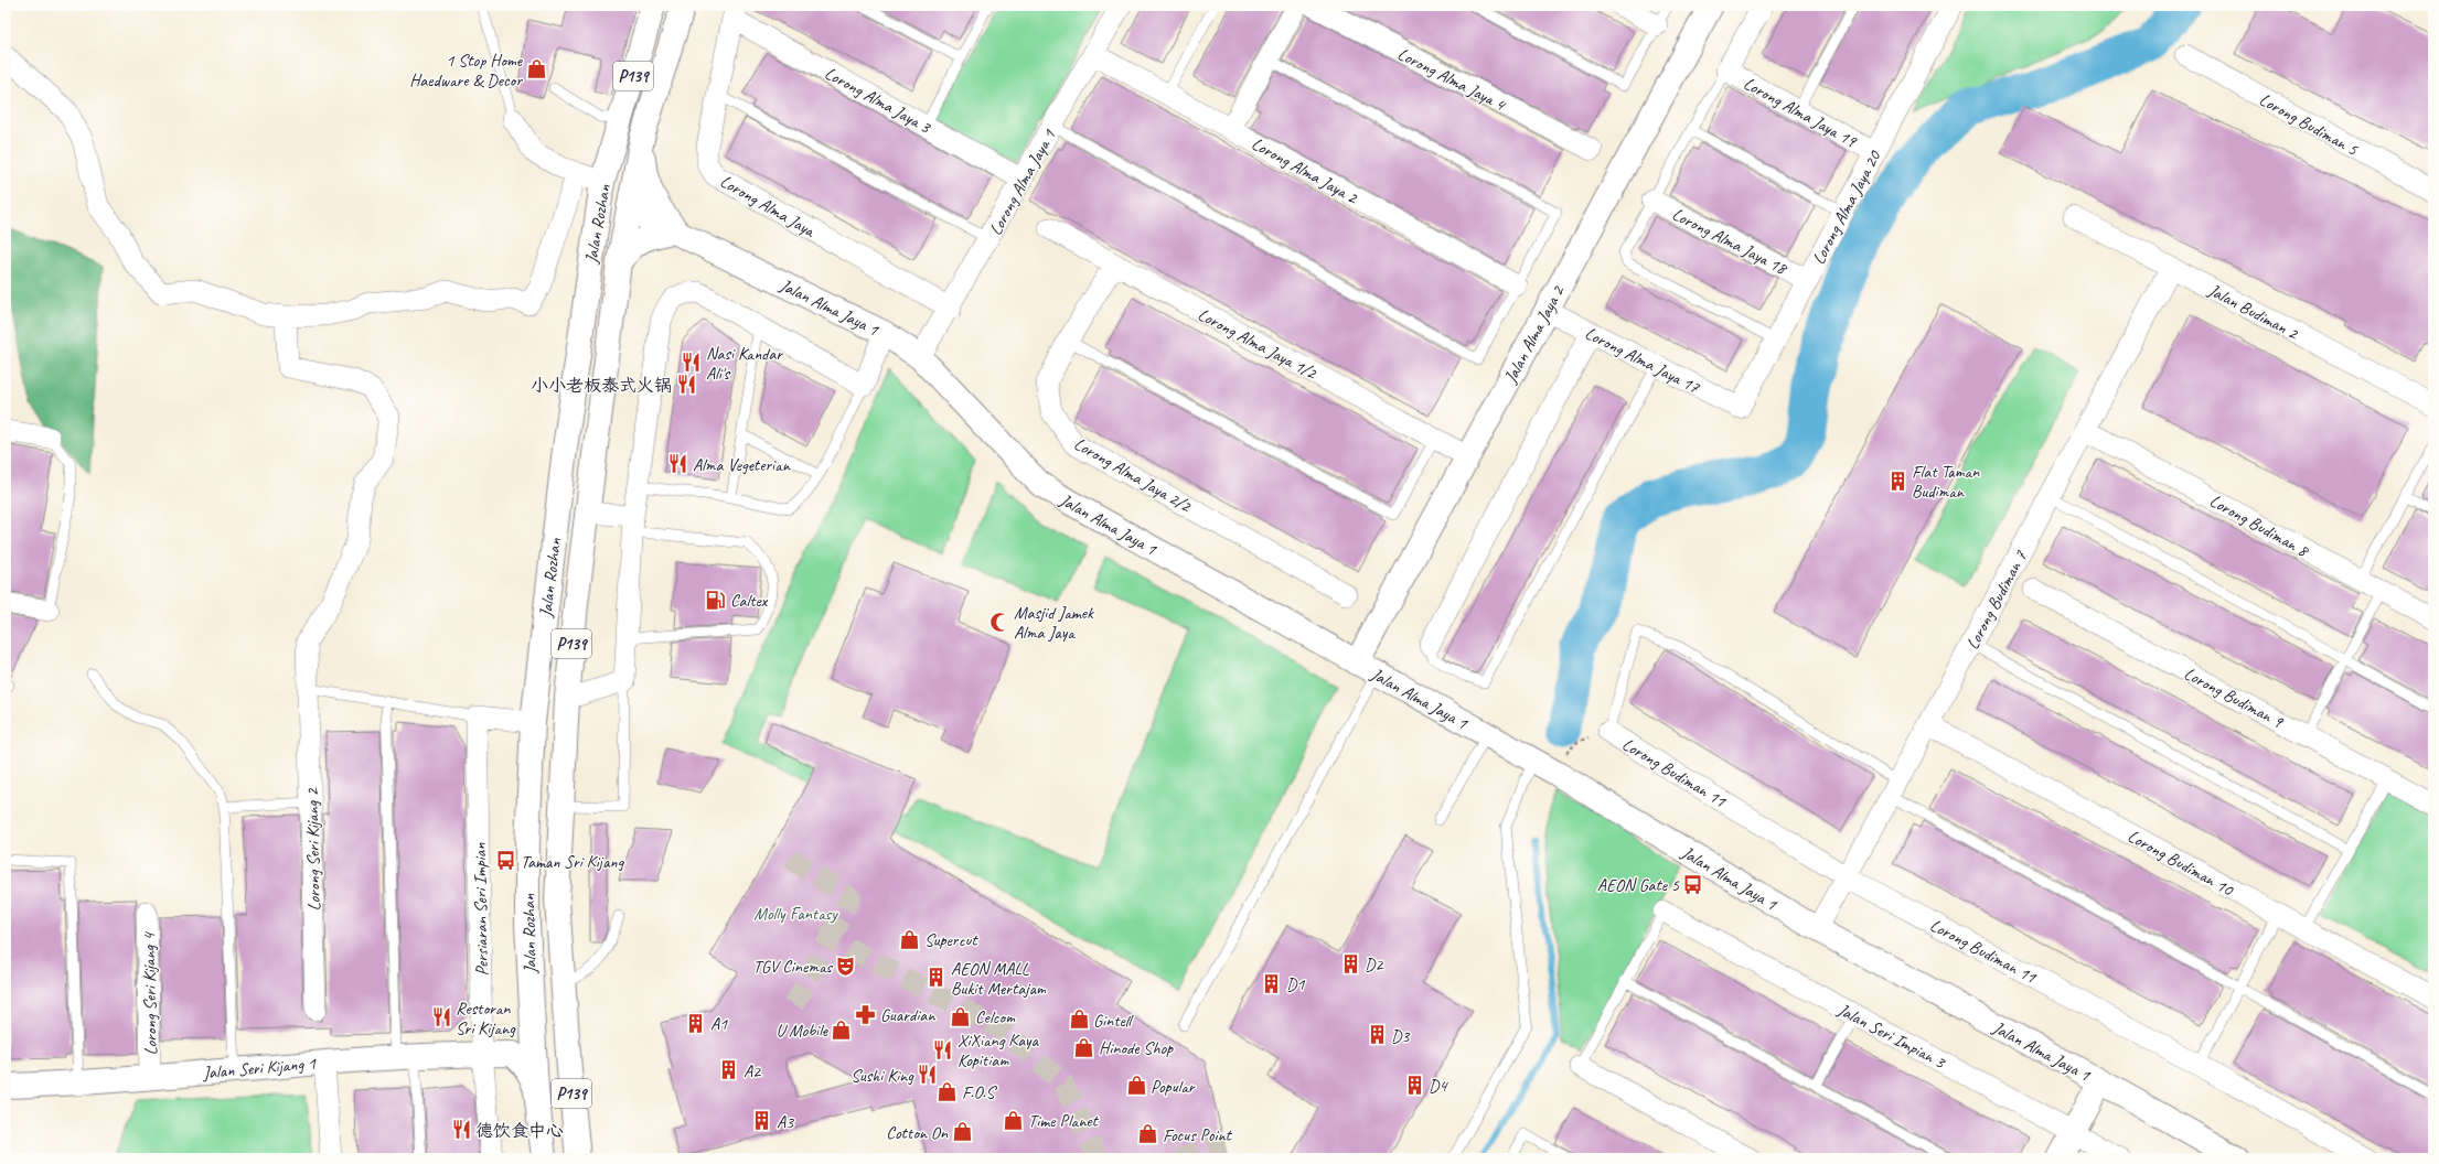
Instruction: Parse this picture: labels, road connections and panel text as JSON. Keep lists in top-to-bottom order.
{
  "streets": {
    "street": [
      "P139",
      "Lorong Alma Jaya 4",
      "Lorong Alma Jaya 3",
      "Lorong Alma Jaya 19",
      "Lorong Budiman 5",
      "Lorong Alma Jaya 2",
      "Lorong Alma Jaya 1",
      "Lorong Alma Jaya",
      "Lorong Alma Jaya 20",
      "Jalan Rozhan",
      "Lorong Alma Jaya 18",
      "Jalan Alma Jaya 1",
      "Jalan Budiman 2",
      "Jalan Alma Jaya 2",
      "Lorong Alma Jaya 1/2",
      "Lorong Alma Jaya 17",
      "Lorong Alma Jaya 2/2",
      "Lorong Budiman 8",
      "Lorong Budiman 7",
      "Lorong Budiman 9",
      "Lorong Budiman 11",
      "Lorong Seri Kijang 2",
      "Lorong Budiman 10",
      "Persiaran Seri Impian",
      "Lorong Seri Kijang 4",
      "Jalan Seri Impian 3",
      "Jalan Seri Kijang 1"
    ]
  },
  "crossings": [
    ["Lorong Alma Jaya 3", "Lorong Alma Jaya 1"],
    ["Lorong Alma Jaya 3", "Lorong Alma Jaya"],
    ["Lorong Alma Jaya 19", "Lorong Alma Jaya 20"],
    ["Lorong Alma Jaya 2", "Lorong Alma Jaya 1"],
    ["Lorong Alma Jaya 1", "Lorong Alma Jaya"],
    ["Lorong Alma Jaya 1", "Jalan Alma Jaya 1"],
    ["Lorong Alma Jaya 20", "Lorong Alma Jaya 18"],
    ["Lorong Alma Jaya 20", "Lorong Alma Jaya 17"],
    ["Jalan Rozhan", "Jalan Alma Jaya 1"],
    ["Jalan Alma Jaya 1", "Jalan Alma Jaya 2"],
    ["Jalan Alma Jaya 1", "Lorong Budiman 7"],
    ["Jalan Budiman 2", "Lorong Budiman 7"],
    ["Jalan Alma Jaya 2", "Lorong Alma Jaya 1/2"],
    ["Jalan Alma Jaya 2", "Lorong Alma Jaya 17"],
    ["Lorong Alma Jaya 1/2", "Lorong Alma Jaya 2/2"],
    ["Lorong Budiman 8", "Lorong Budiman 7"],
    ["Lorong Budiman 7", "Lorong Budiman 11"],
    ["Lorong Budiman 7", "Lorong Budiman 10"],
    ["Persiaran Seri Impian", "Jalan Seri Kijang 1"],
    ["Lorong Seri Kijang 4", "Jalan Seri Kijang 1"]
  ],
  "parks": ["Molly Fantasy"],
  "places": {
    "shop": [
      "1 Stop Home Haedware & Decor",
      "Supercut",
      "Celcom",
      "Gintell",
      "U Mobile",
      "Hinode Shop",
      "Popular",
      "F.O.S",
      "Time Planet",
      "Cotton On",
      "Focus Point"
    ],
    "restaurant": [
      "Nasi Kandar Ali's",
      "小小老板泰式火锅",
      "Alma Vegeterian",
      "Restoran Sri Kijang",
      "XiXiang Kaya Kopitiam",
      "Sushi King",
      "德饮食中心"
    ],
    "building": [
      "Flat Taman Budiman",
      "D2",
      "AEON MALL Bukit Mertajam",
      "D1",
      "A1",
      "D3",
      "A2",
      "D4",
      "A3"
    ],
    "fuel station": ["Caltex"],
    "mosque": ["Masjid Jamek Alma Jaya"],
    "bus stop": ["Taman Sri Kijang", "AEON Gate 5"],
    "theatre": ["TGV Cinemas"],
    "pharmacy": ["Guardian"]
  }
}
